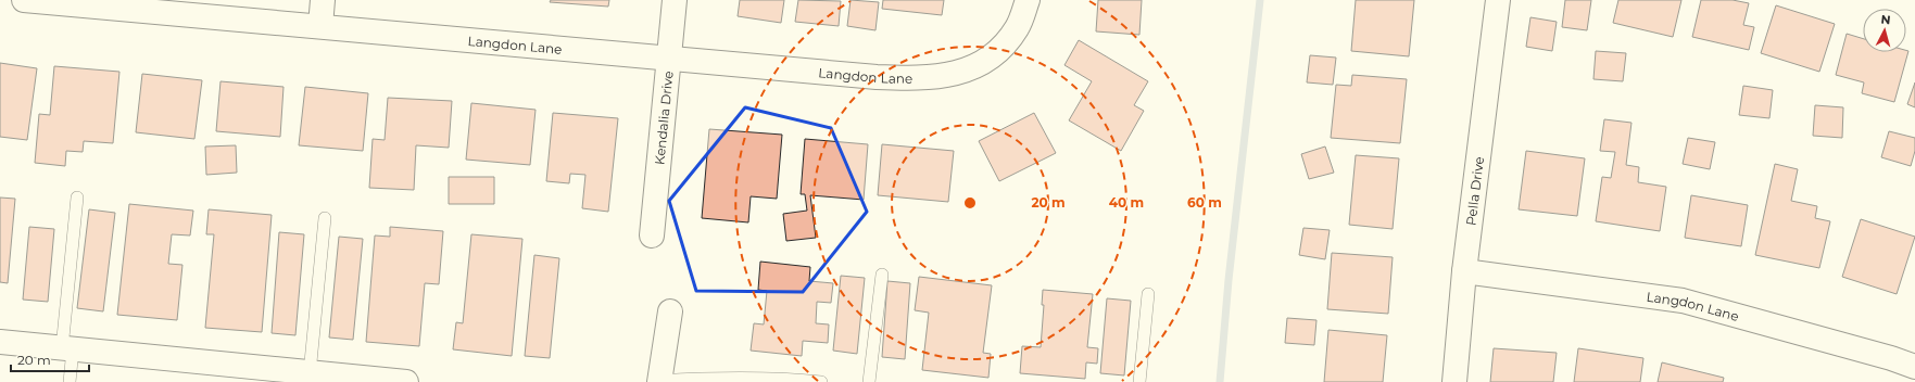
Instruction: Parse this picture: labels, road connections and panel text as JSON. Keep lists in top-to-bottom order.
{
  "streets": {
    "street": ["Langdon Lane", "Kendalia Drive", "Pella Drive"]
  },
  "crossings": [
    ["Langdon Lane", "Kendalia Drive"],
    ["Langdon Lane", "Pella Drive"]
  ],
  "scale_bar": "20 m",
  "north": "top",
  "rings": ["20 m", "40 m", "60 m"]
}
